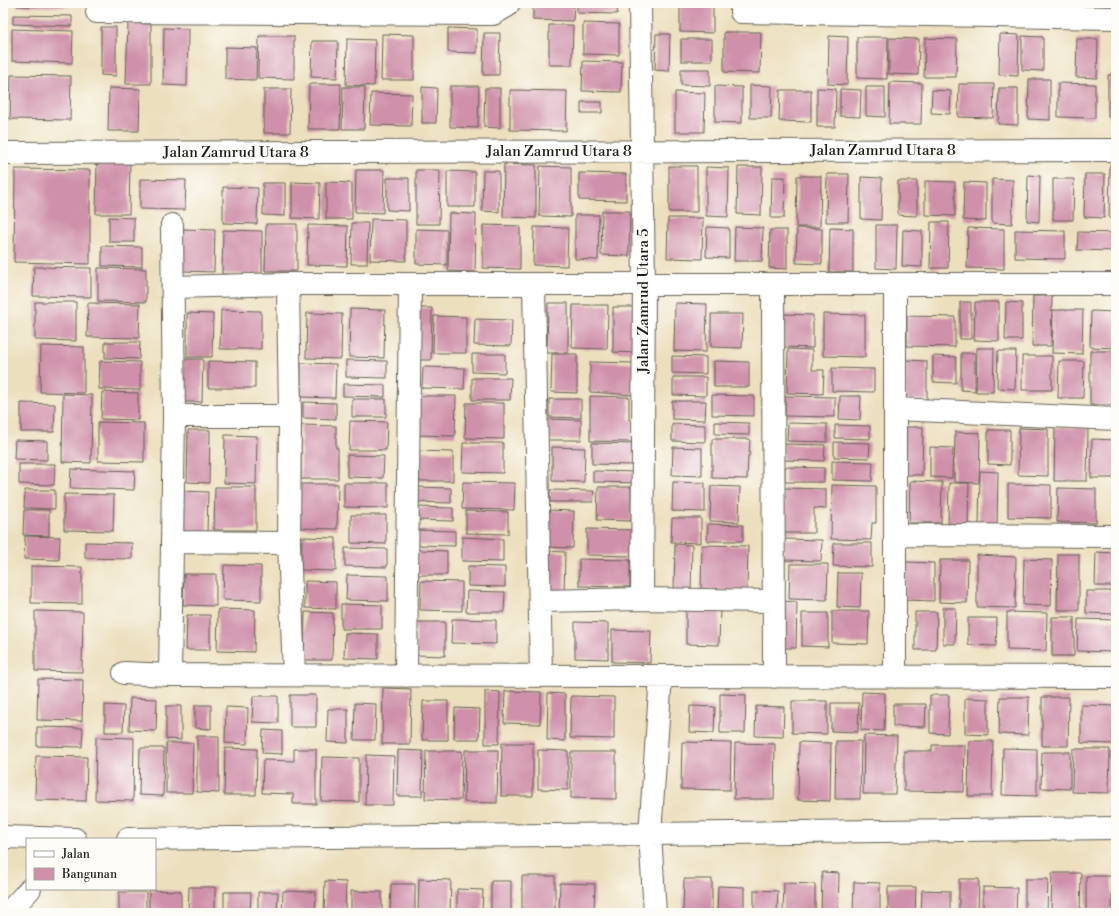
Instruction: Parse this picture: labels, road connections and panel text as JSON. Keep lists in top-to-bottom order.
{
  "streets": {
    "street": ["Jalan Zamrud Utara 8", "Jalan Zamrud Utara 5"]
  },
  "crossings": [
    ["Jalan Zamrud Utara 8", "Jalan Zamrud Utara 5"]
  ],
  "legend": ["Jalan", "Bangunan"]
}
